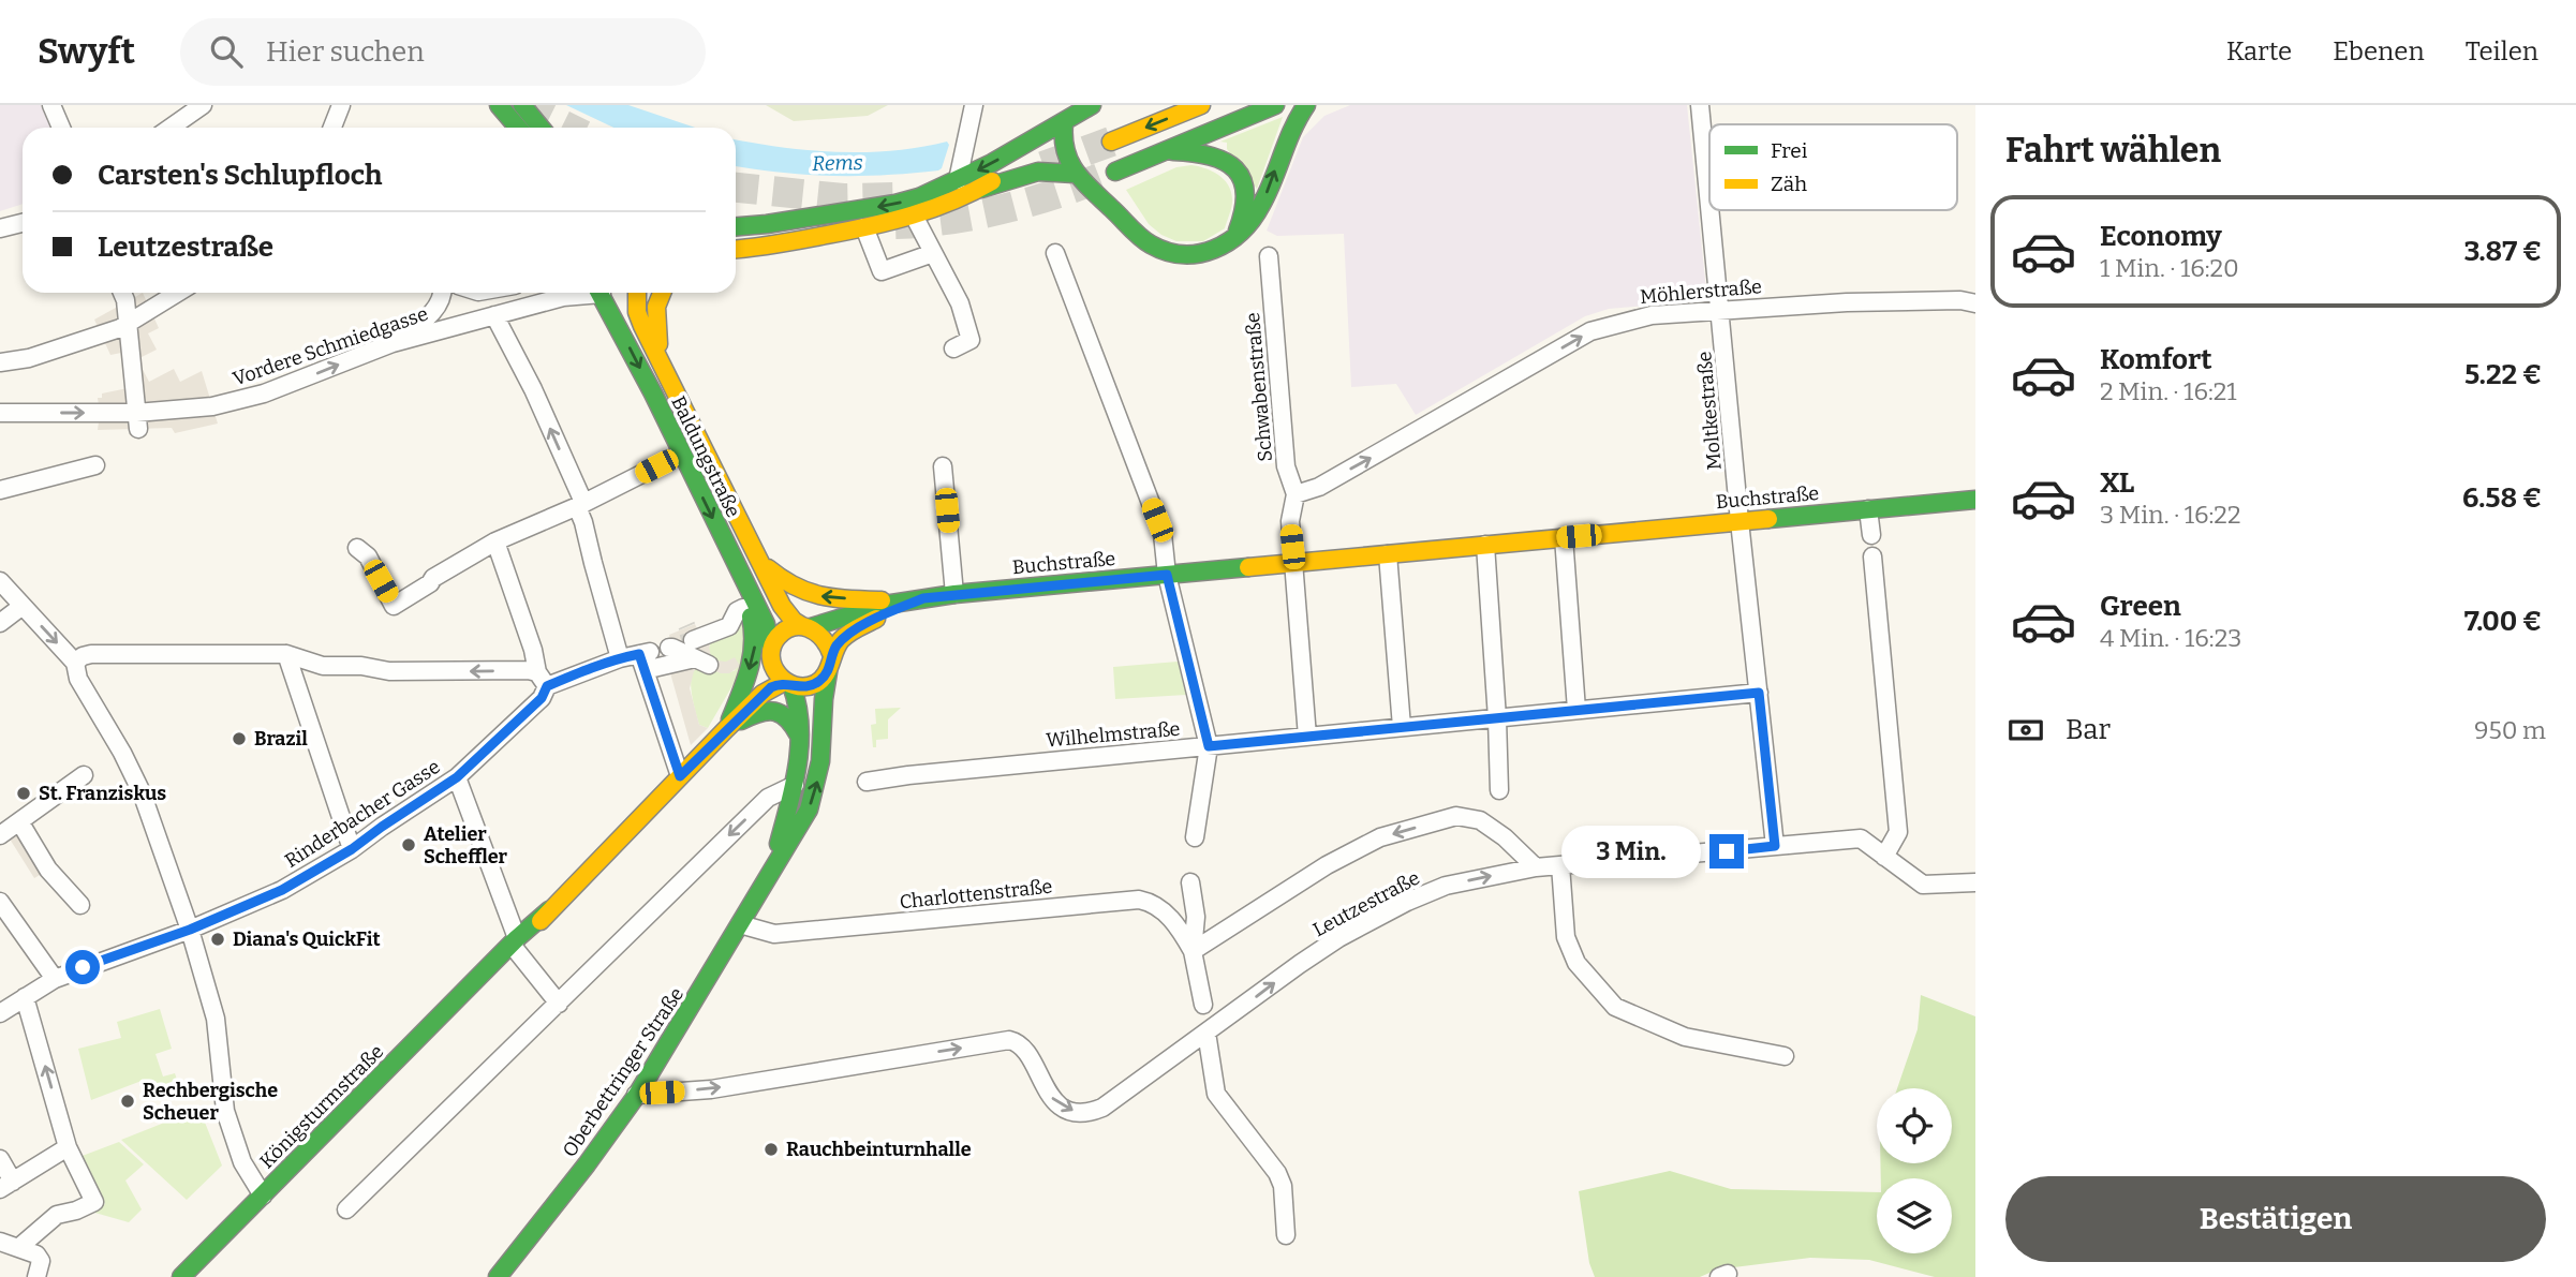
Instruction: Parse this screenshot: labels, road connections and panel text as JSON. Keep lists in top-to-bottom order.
{
  "streets": {
    "main road": [
      "Baldungstraße",
      "Buchstraße",
      "Oberbettringer Straße",
      "Königsturmstraße"
    ],
    "street": [
      "Möhlerstraße",
      "Vordere Schmiedgasse",
      "Schwabenstraße",
      "Moltkestraße",
      "Wilhelmstraße",
      "Rinderbacher Gasse",
      "Charlottenstraße",
      "Leutzestraße"
    ]
  },
  "crossings": [
    ["Möhlerstraße", "Schwabenstraße"],
    ["Möhlerstraße", "Moltkestraße"],
    ["Schwabenstraße", "Buchstraße"],
    ["Schwabenstraße", "Wilhelmstraße"],
    ["Moltkestraße", "Buchstraße"],
    ["Moltkestraße", "Wilhelmstraße"],
    ["Moltkestraße", "Leutzestraße"],
    ["Baldungstraße", "Buchstraße"],
    ["Baldungstraße", "Oberbettringer Straße"],
    ["Baldungstraße", "Königsturmstraße"],
    ["Buchstraße", "Oberbettringer Straße"],
    ["Buchstraße", "Königsturmstraße"],
    ["Charlottenstraße", "Oberbettringer Straße"],
    ["Leutzestraße", "Oberbettringer Straße"],
    ["Oberbettringer Straße", "Königsturmstraße"]
  ],
  "one_way": ["Möhlerstraße", "Leutzestraße"],
  "water": ["Rems"],
  "places": [
    "Brazil",
    "St. Franziskus",
    "Atelier Scheffler",
    "Diana's QuickFit",
    "Rechbergische Scheuer",
    "Rauchbeinturnhalle"
  ],
  "legend": ["Frei", "Zäh"],
  "page": {
    "header": "Swyft",
    "search": "Hier suchen",
    "nav": ["Karte", "Ebenen", "Teilen"],
    "heading": "Fahrt wählen",
    "banner": ["Carsten's Schlupfloch", "Leutzestraße"],
    "list": [
      {
        "name": "Economy",
        "note": "1 Min. · 16:20",
        "value": "3.87 €"
      },
      {
        "name": "Komfort",
        "note": "2 Min. · 16:21",
        "value": "5.22 €"
      },
      {
        "name": "XL",
        "note": "3 Min. · 16:22",
        "value": "6.58 €"
      },
      {
        "name": "Green",
        "note": "4 Min. · 16:23",
        "value": "7.00 €"
      }
    ],
    "pay": ["Bar", "950 m"],
    "bubble": "3 Min.",
    "buttons": "Bestätigen"
  }
}
